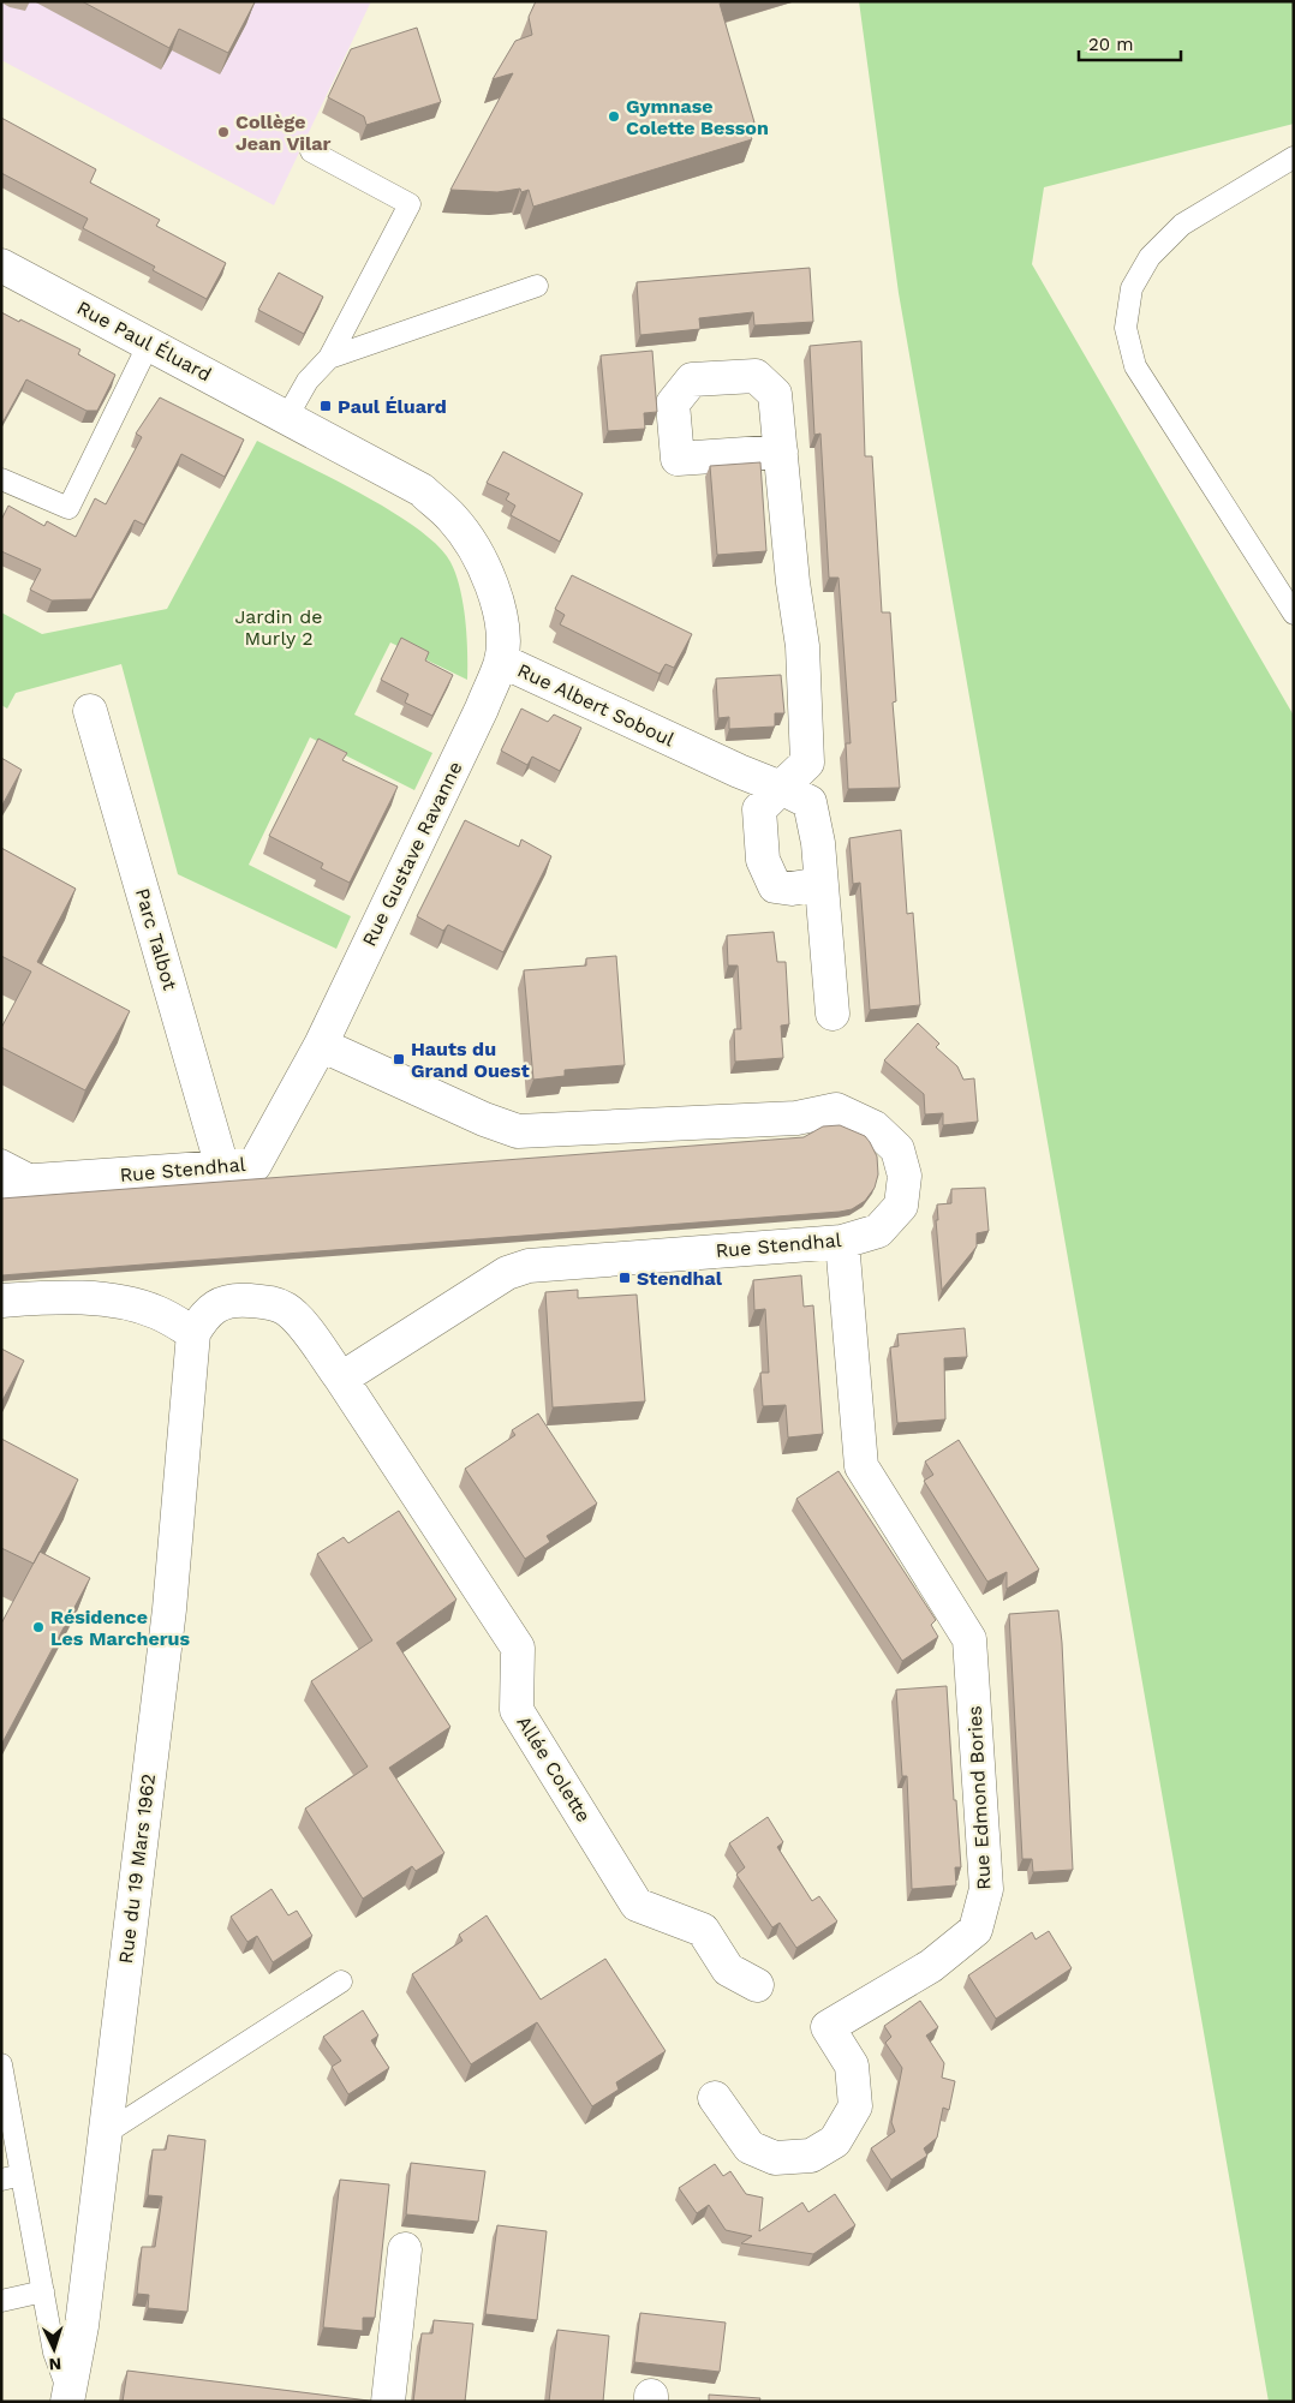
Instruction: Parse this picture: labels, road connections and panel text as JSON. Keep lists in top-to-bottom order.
{
  "streets": {
    "street": [
      "Rue Paul Éluard",
      "Rue Albert Soboul",
      "Rue Gustave Ravanne",
      "Parc Talbot",
      "Rue Stendhal",
      "Allée Colette",
      "Rue Edmond Bories",
      "Rue du 19 Mars 1962"
    ]
  },
  "crossings": [
    ["Rue Paul Éluard", "Rue Albert Soboul"],
    ["Rue Albert Soboul", "Rue Gustave Ravanne"],
    ["Rue Gustave Ravanne", "Rue Stendhal"],
    ["Parc Talbot", "Rue Stendhal"],
    ["Rue Stendhal", "Allée Colette"],
    ["Rue Stendhal", "Rue Edmond Bories"]
  ],
  "parks": ["Jardin de Murly 2"],
  "places": {
    "other": ["Gymnase Colette Besson", "Collège Jean Vilar", "Résidence Les Marcherus"],
    "transit": ["Paul Éluard", "Hauts du Grand Ouest", "Stendhal"]
  },
  "scale_bar": "20 m",
  "north": "bottom"
}
